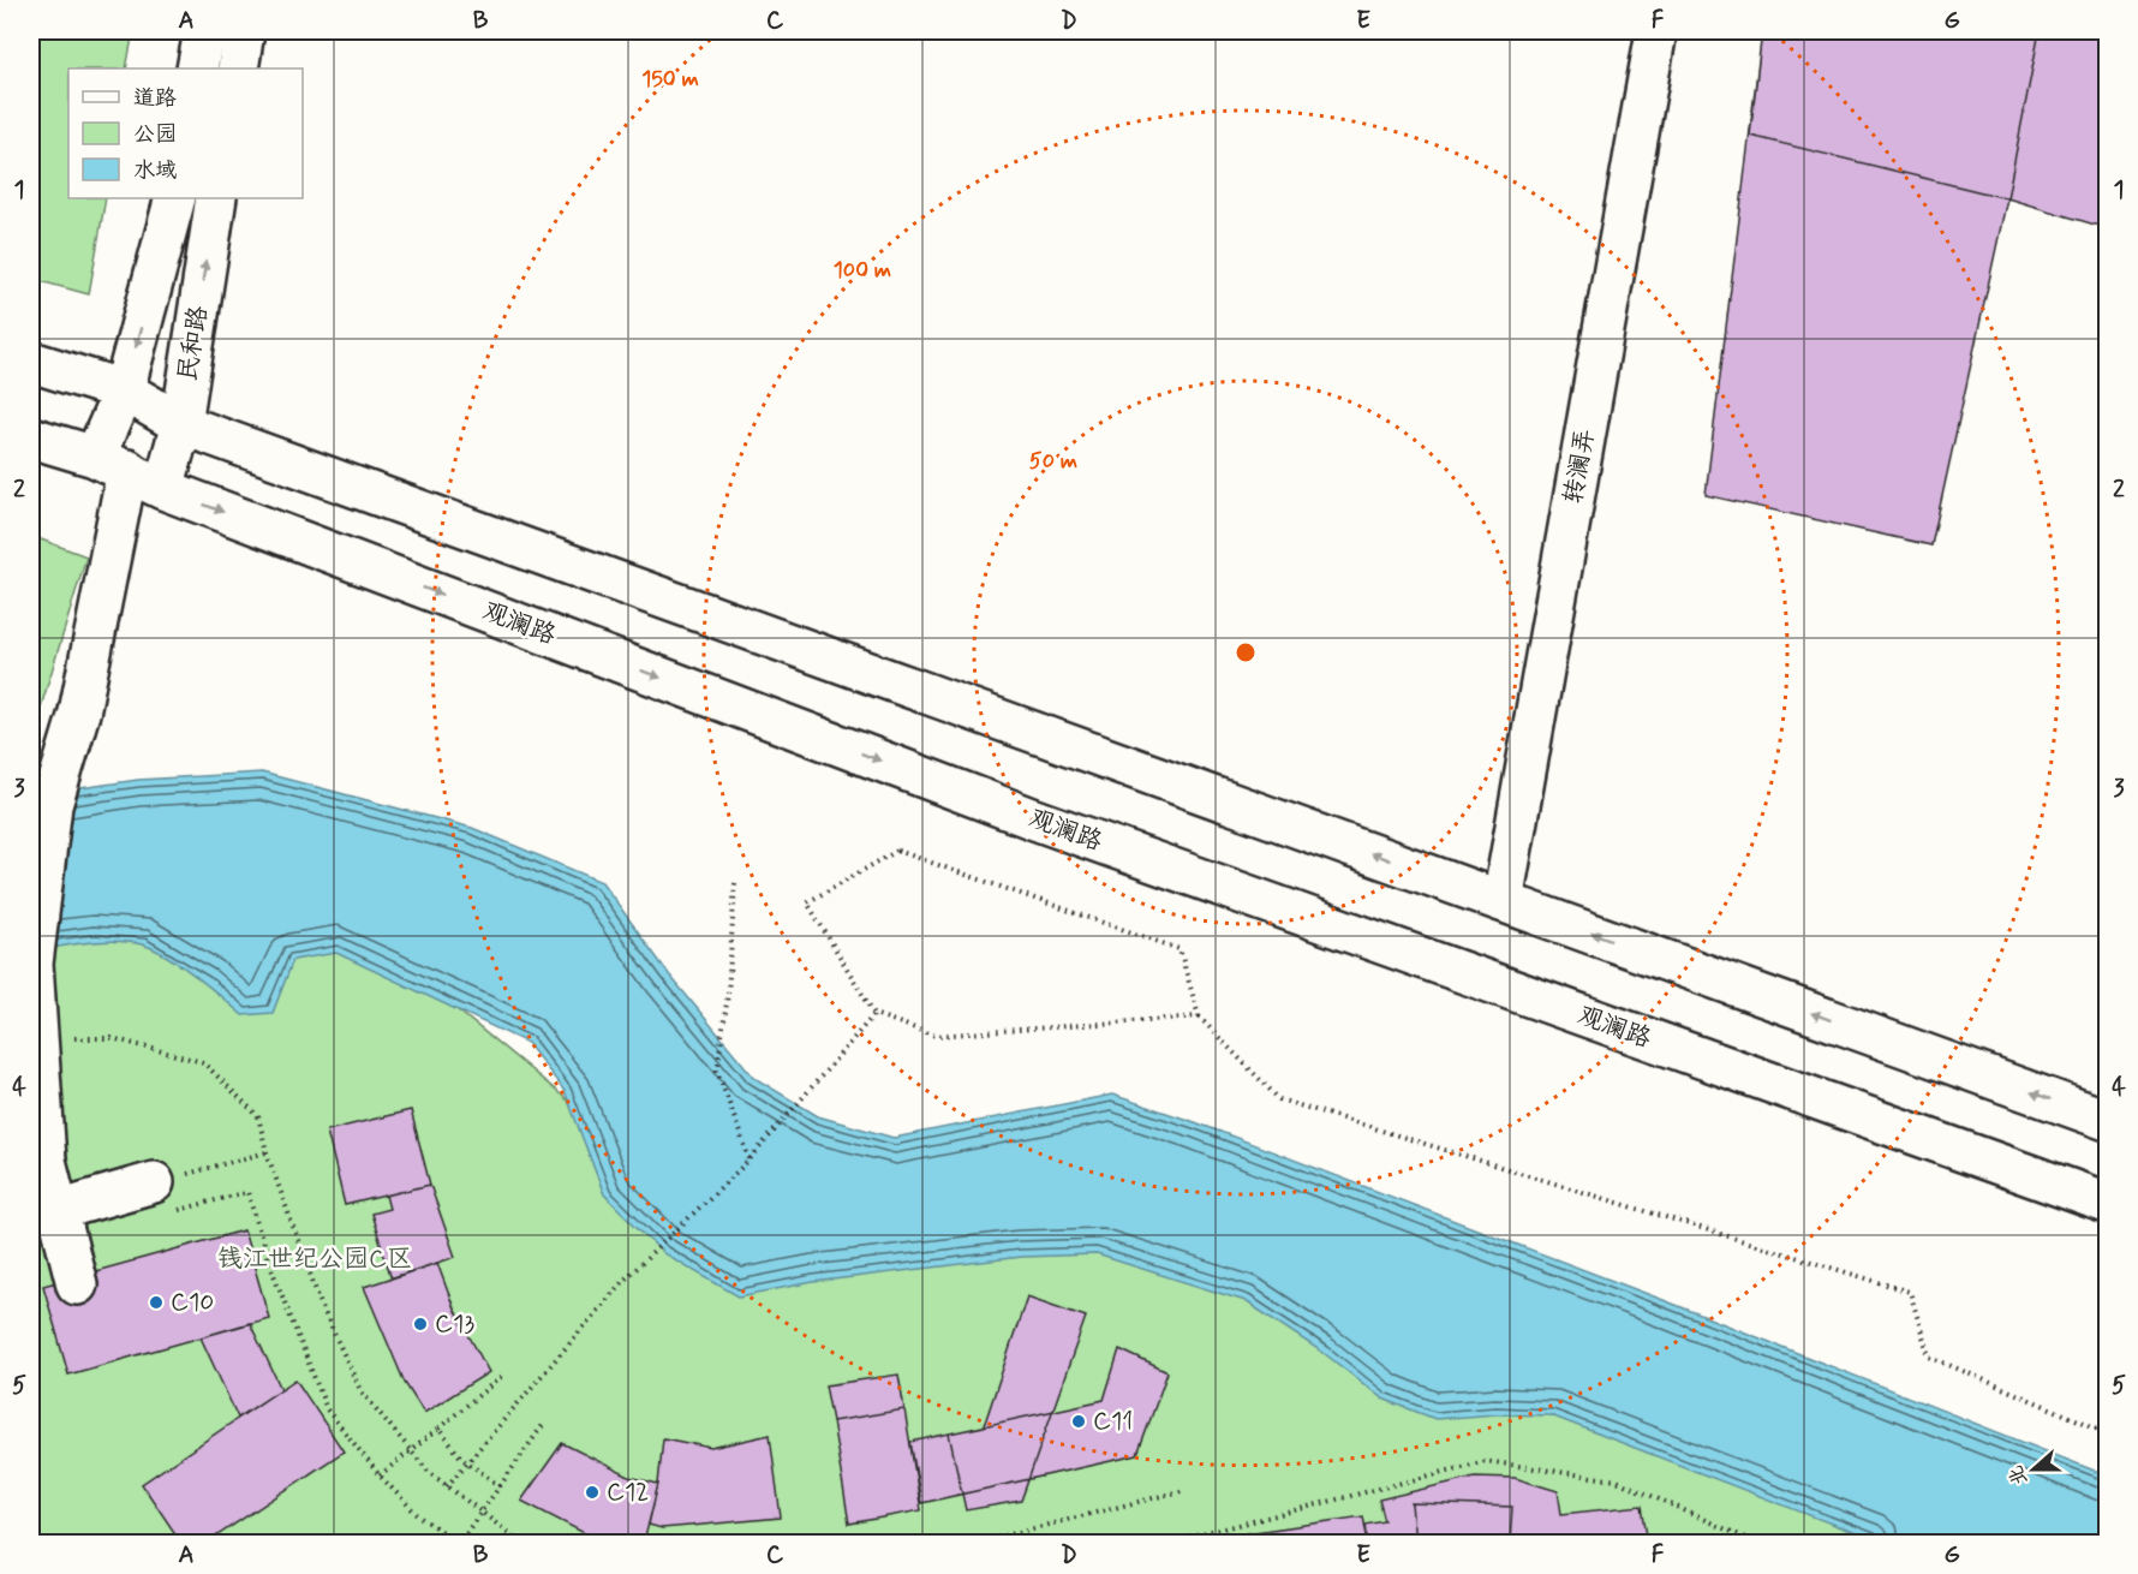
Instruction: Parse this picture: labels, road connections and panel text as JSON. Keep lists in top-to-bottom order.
{
  "streets": {
    "main road": ["民和路", "转澜弄", "观澜路"]
  },
  "crossings": [
    ["民和路", "观澜路"]
  ],
  "parks": ["钱江世纪公园C区"],
  "places": [
    "C10",
    "C13",
    "C11",
    "C12"
  ],
  "legend": ["道路", "公园", "水域"],
  "north": "left",
  "grid": {
    "columns": [
      "A",
      "B",
      "C",
      "D",
      "E",
      "F",
      "G"
    ],
    "rows": [
      "1",
      "2",
      "3",
      "4",
      "5"
    ]
  },
  "rings": ["150 m", "100 m", "50 m"]
}
